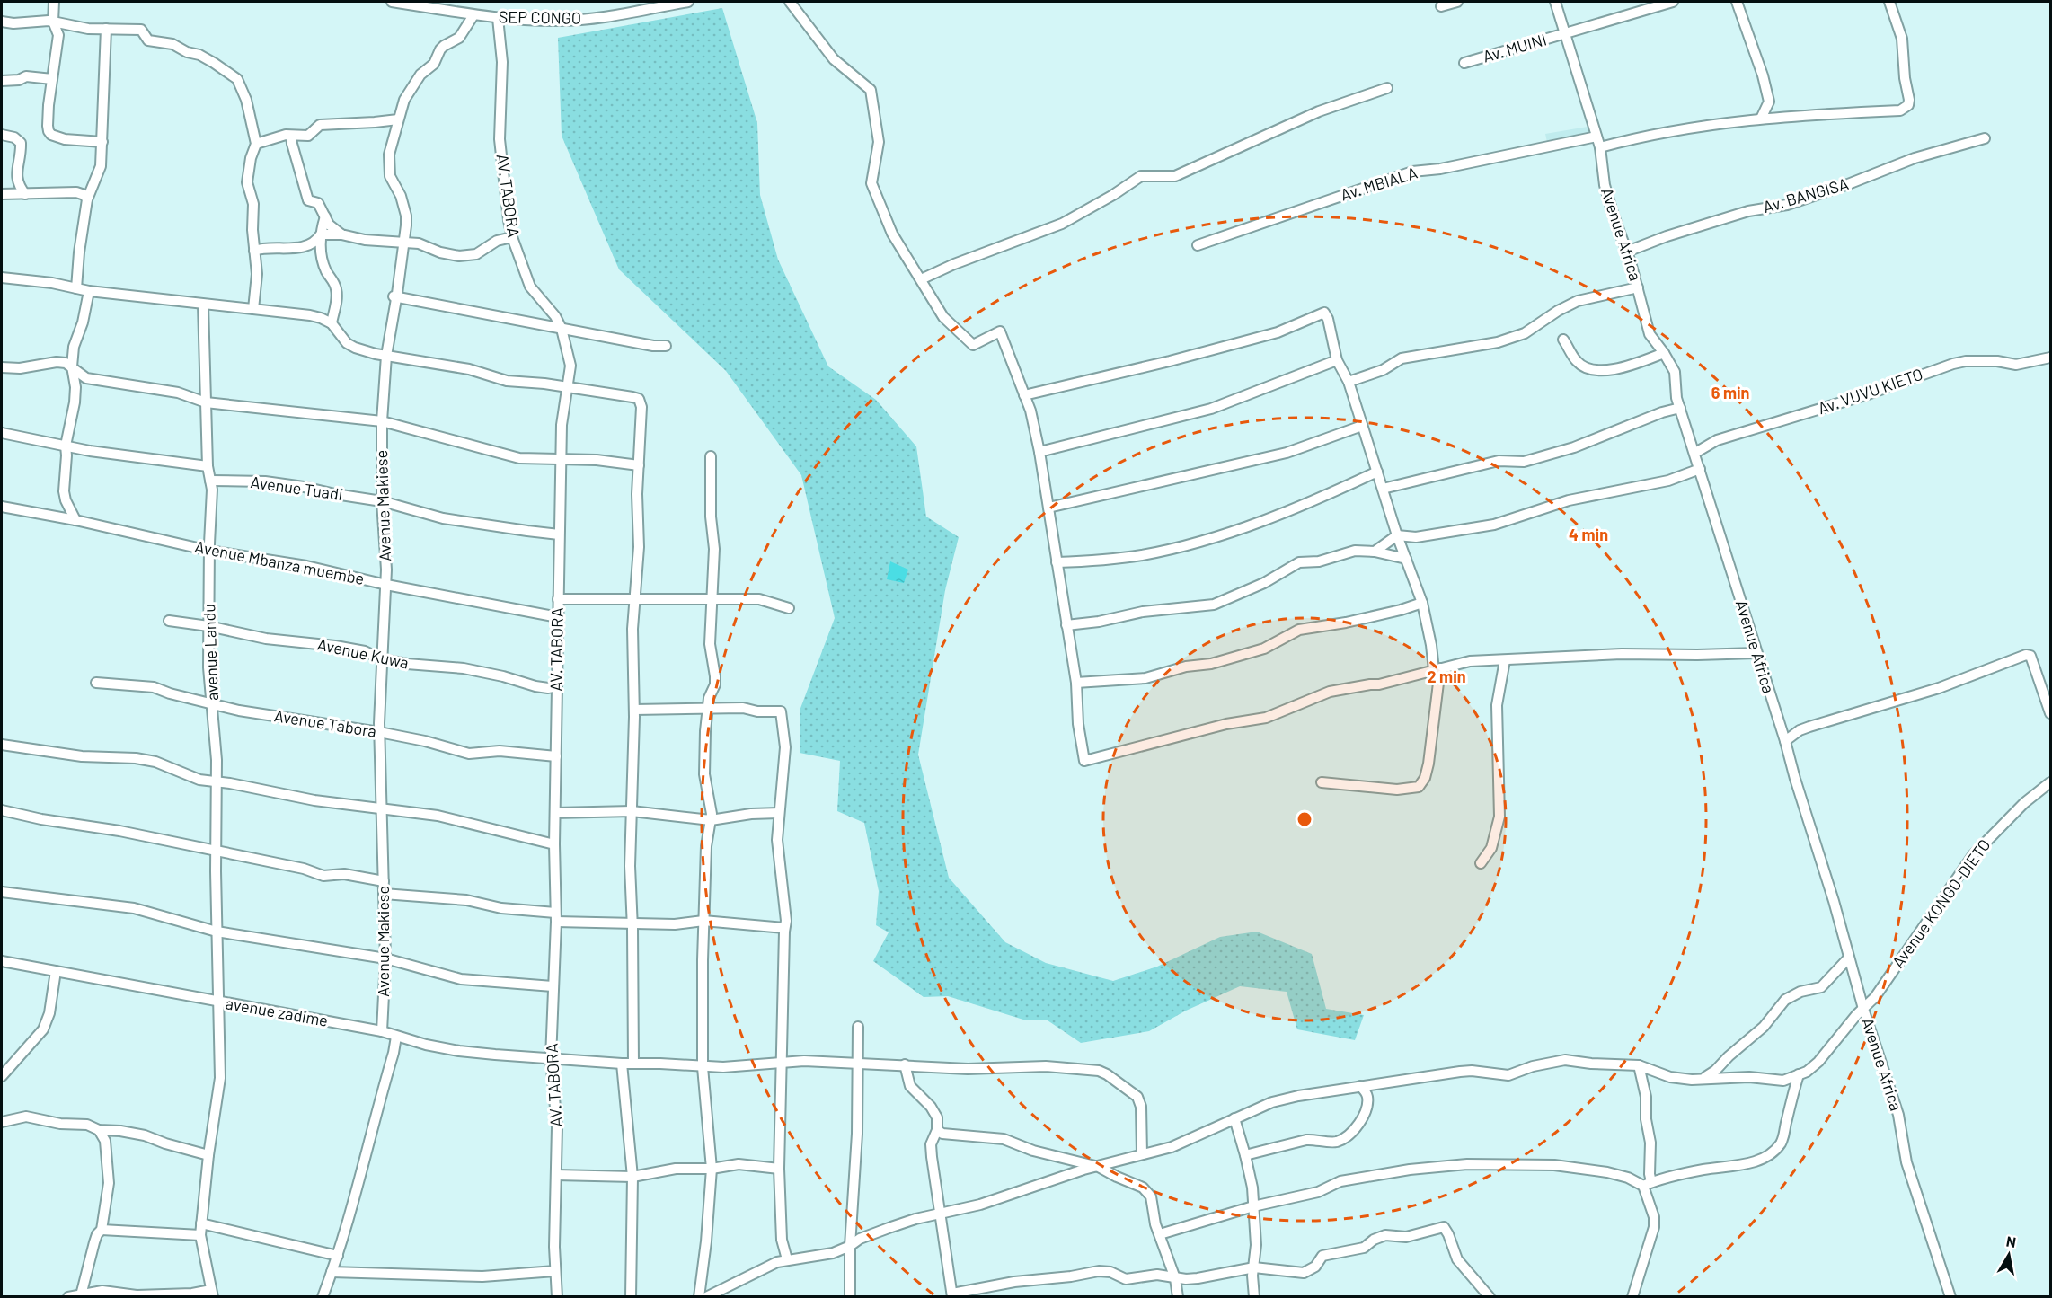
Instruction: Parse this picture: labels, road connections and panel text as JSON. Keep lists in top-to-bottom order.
{
  "streets": {
    "street": [
      "SEP CONGO",
      "Av. MUINI",
      "Av. MBIALA",
      "AV. TABORA",
      "Av. BANGISA",
      "Avenue Africa",
      "Av. VUVU KIETO",
      "Avenue Tuadi",
      "Avenue Makiese",
      "Avenue Mbanza muembe",
      "avenue Landu",
      "Avenue Kuwa",
      "Avenue Tabora",
      "Avenue KONGO-DIETO",
      "avenue zadime"
    ]
  },
  "crossings": [
    ["SEP CONGO", "AV. TABORA"],
    ["SEP CONGO", "Avenue Makiese"],
    ["Av. MUINI", "Avenue Africa"],
    ["Av. MBIALA", "Avenue Africa"],
    ["AV. TABORA", "Avenue Tuadi"],
    ["AV. TABORA", "Avenue Mbanza muembe"],
    ["AV. TABORA", "Avenue Kuwa"],
    ["AV. TABORA", "Avenue Tabora"],
    ["AV. TABORA", "avenue zadime"],
    ["Av. BANGISA", "Avenue Africa"],
    ["Avenue Africa", "Av. VUVU KIETO"],
    ["Avenue Africa", "Avenue KONGO-DIETO"],
    ["Avenue Tuadi", "Avenue Makiese"],
    ["Avenue Tuadi", "avenue Landu"],
    ["Avenue Makiese", "Avenue Mbanza muembe"],
    ["Avenue Makiese", "Avenue Kuwa"],
    ["Avenue Makiese", "Avenue Tabora"],
    ["Avenue Makiese", "avenue zadime"],
    ["Avenue Mbanza muembe", "avenue Landu"],
    ["avenue Landu", "Avenue Kuwa"],
    ["avenue Landu", "Avenue Tabora"],
    ["avenue Landu", "avenue zadime"]
  ],
  "north": "top",
  "rings": ["6 min", "4 min", "2 min"]
}
